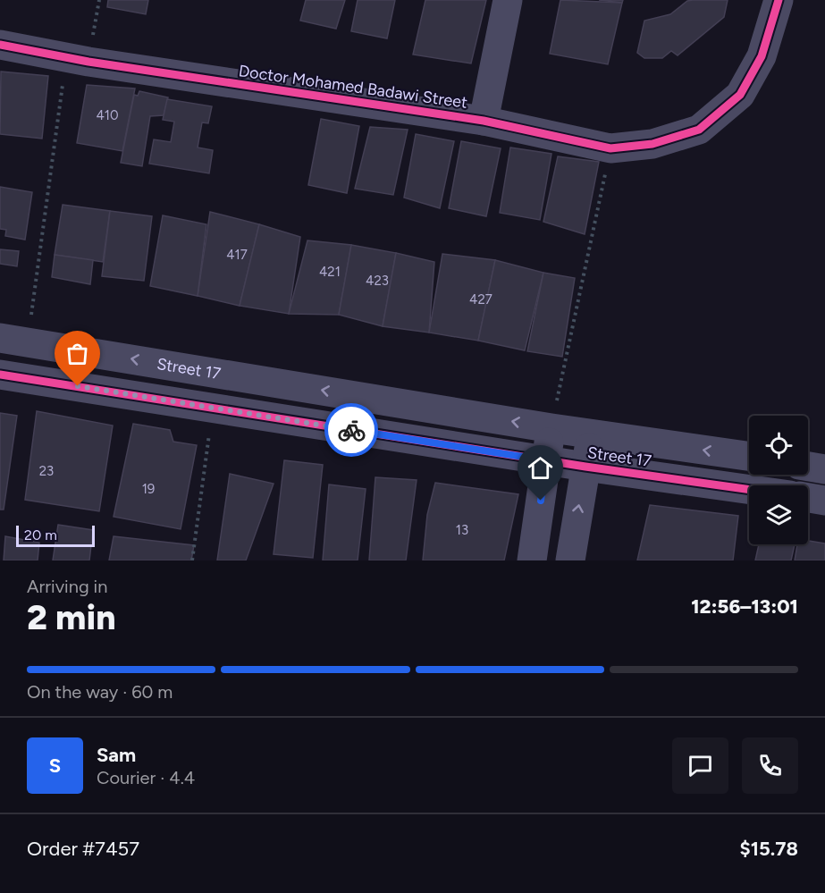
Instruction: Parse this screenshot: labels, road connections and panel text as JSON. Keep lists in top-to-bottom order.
{
  "streets": {
    "street": ["Doctor Mohamed Badawi Street", "Street 17"]
  },
  "house_numbers": [
    "410",
    "417",
    "421",
    "423",
    "427",
    "23",
    "19",
    "13"
  ],
  "scale_bar": "20 m",
  "page": {
    "scale": "20 m",
    "heading": ["2 min", "Arriving in", "12:56–13:01"],
    "panel": [
      "Sam",
      "Courier · 4.4",
      "Order #7457",
      "$15.78"
    ],
    "bar": "On the way · 60 m",
    "round": "S"
  }
}
